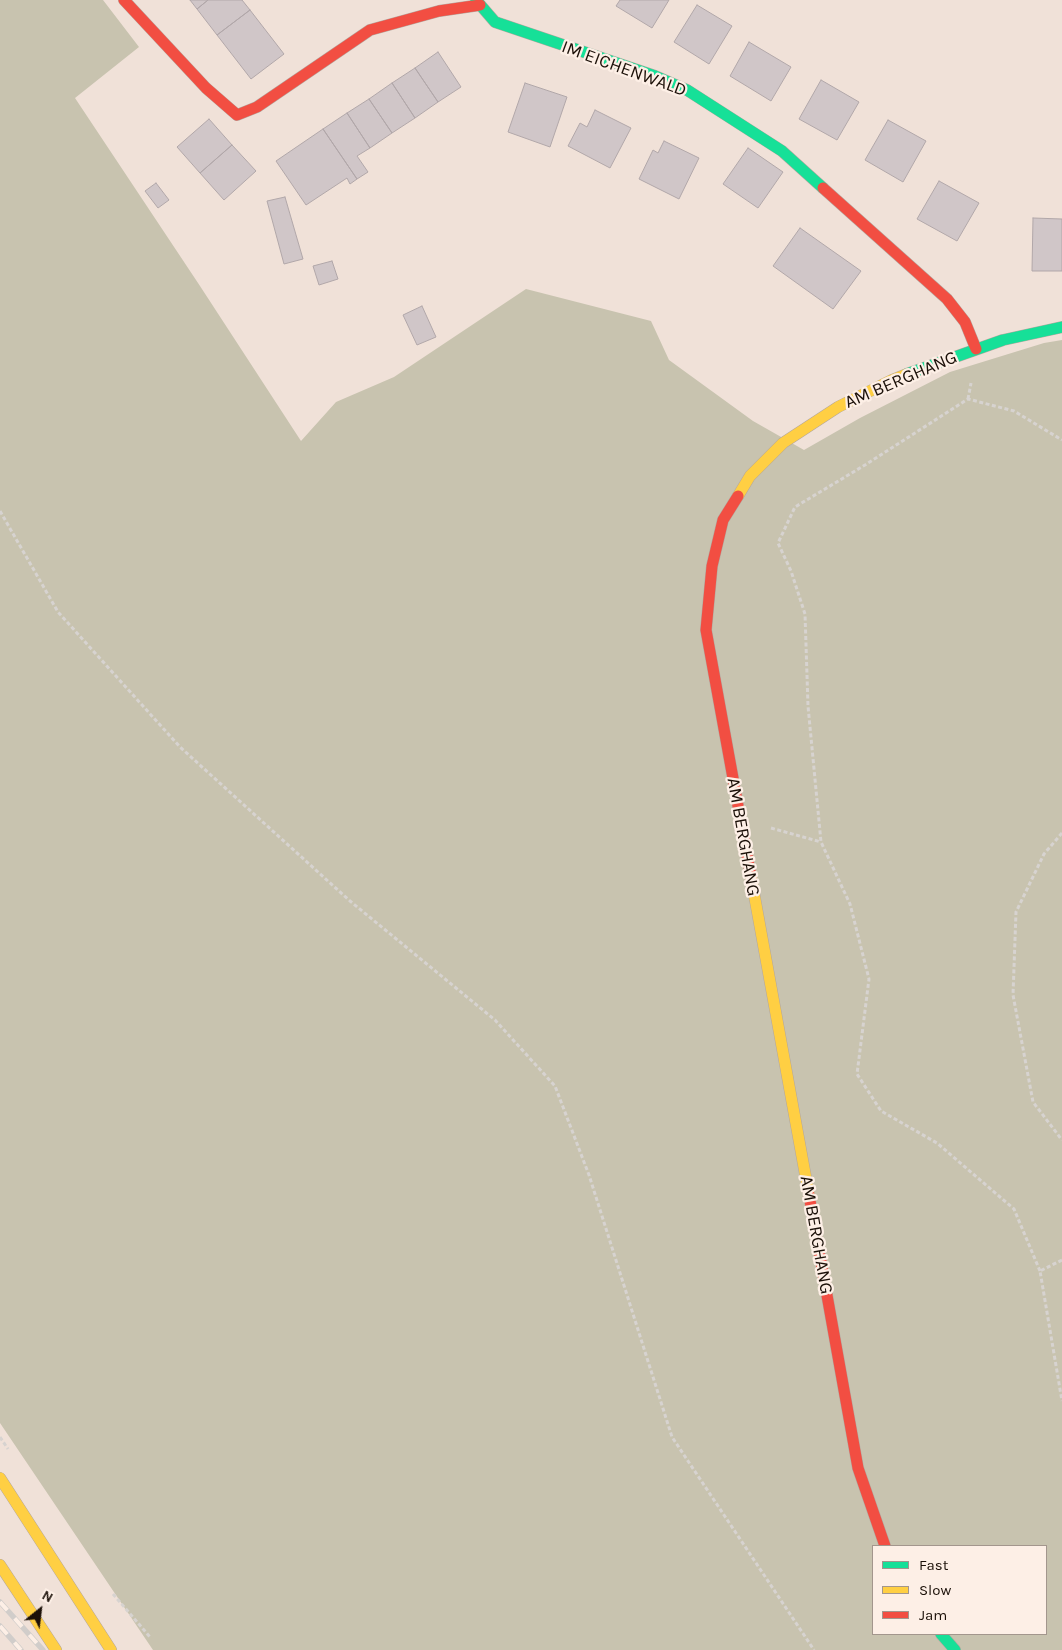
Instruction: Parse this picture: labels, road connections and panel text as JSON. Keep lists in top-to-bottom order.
{
  "streets": {
    "street": ["IM EICHENWALD", "AM BERGHANG"]
  },
  "crossings": [
    ["IM EICHENWALD", "AM BERGHANG"]
  ],
  "legend": ["Fast", "Slow", "Jam"],
  "north": "top right"
}
